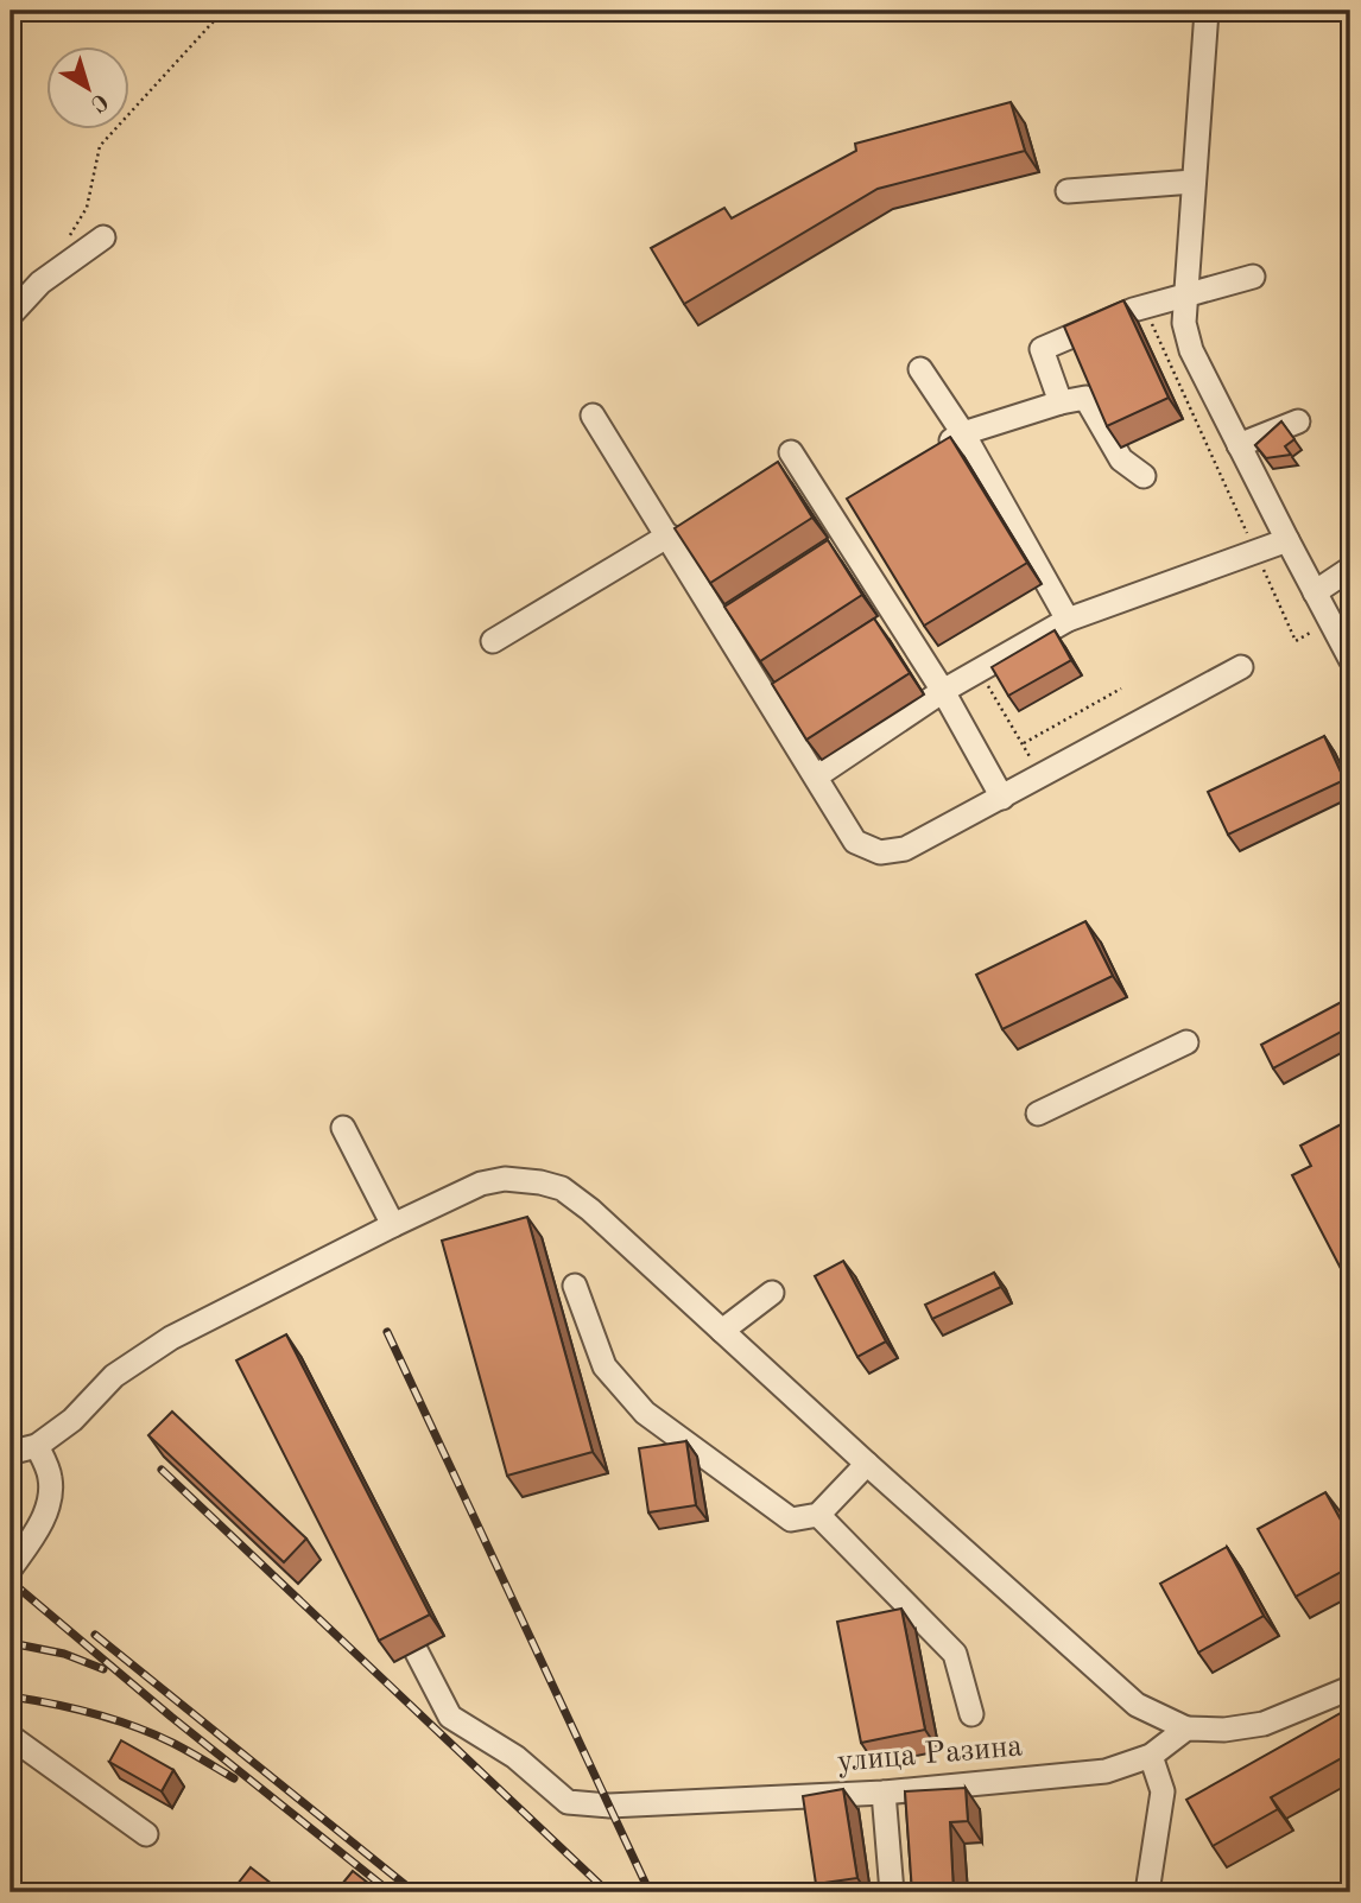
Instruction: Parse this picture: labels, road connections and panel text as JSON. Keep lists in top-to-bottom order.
{
  "streets": {
    "street": ["улица Разина"]
  },
  "north": "bottom right"
}
